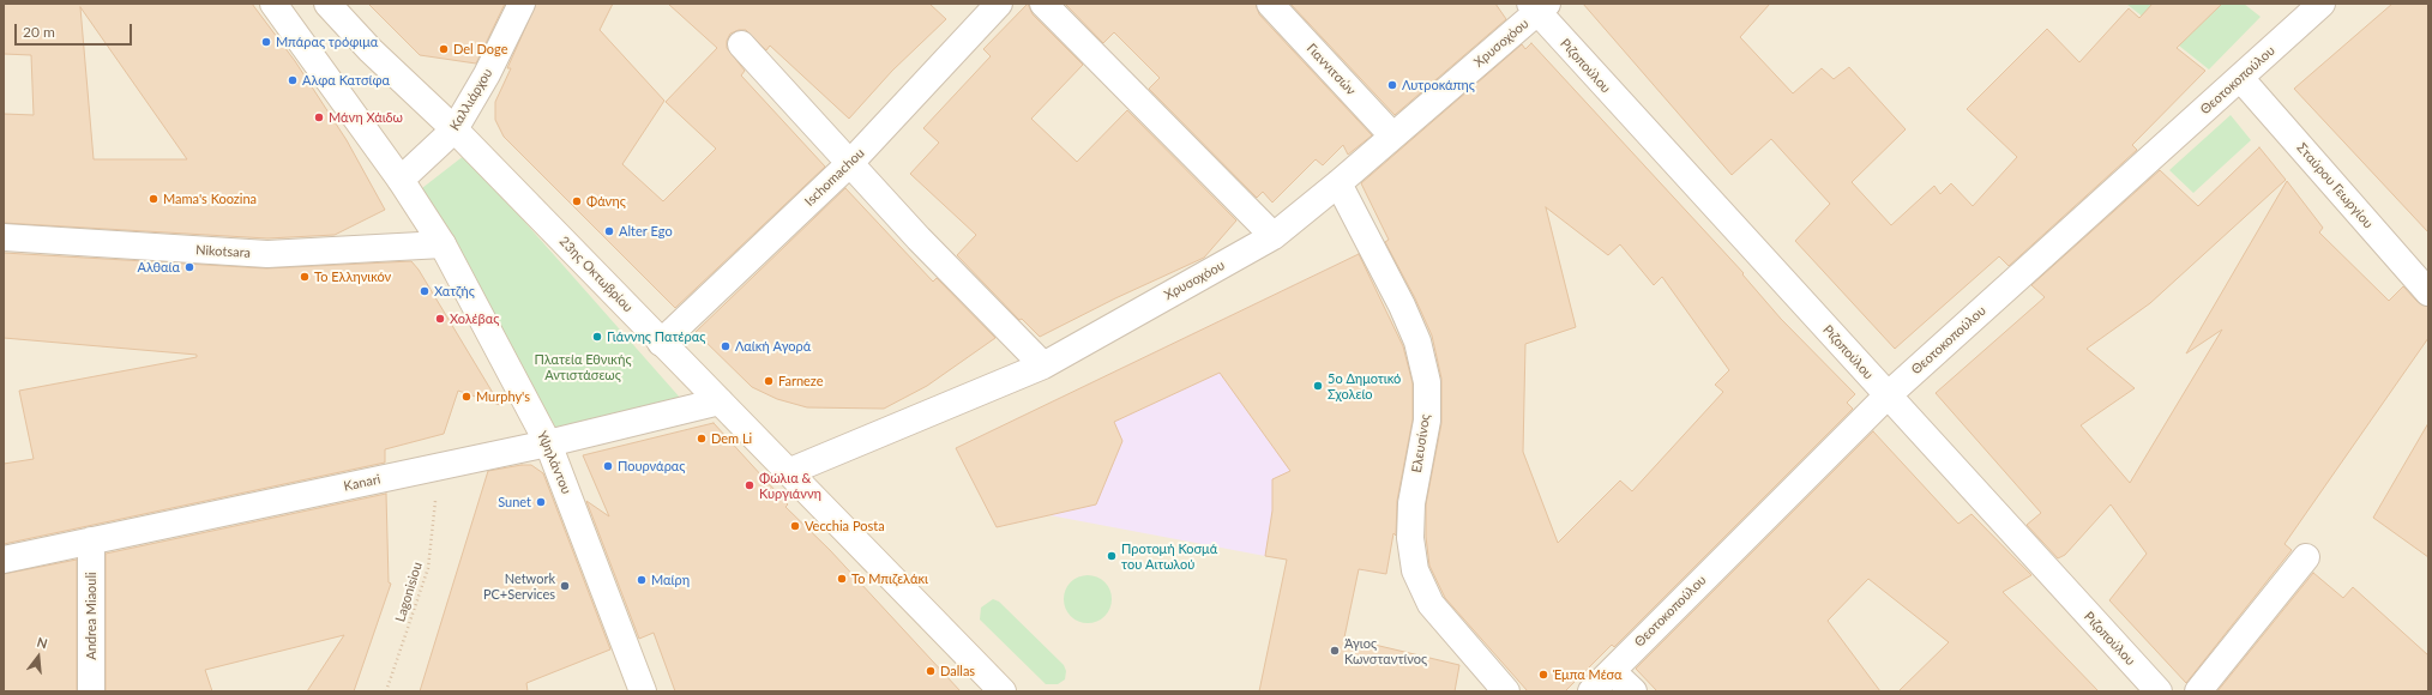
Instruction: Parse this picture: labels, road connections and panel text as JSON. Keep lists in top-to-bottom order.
{
  "streets": {
    "street": [
      "Χρυσοχόου",
      "Ριζοπούλου",
      "Γιαννιτσών",
      "Θεοτοκοπούλου",
      "Καλλιάρχου",
      "Ischomachou",
      "Σταύρου Γεωργίου",
      "Nikotsara",
      "23ης Οκτωβρίου",
      "Ελευσίνος",
      "Υψηλάντου",
      "Kanari",
      "Andrea Miaouli"
    ],
    "path": ["Lagonisiou"]
  },
  "crossings": [
    ["Χρυσοχόου", "Ριζοπούλου"],
    ["Χρυσοχόου", "Γιαννιτσών"],
    ["Χρυσοχόου", "23ης Οκτωβρίου"],
    ["Χρυσοχόου", "Ελευσίνος"],
    ["Ριζοπούλου", "Θεοτοκοπούλου"],
    ["Θεοτοκοπούλου", "Σταύρου Γεωργίου"],
    ["Καλλιάρχου", "23ης Οκτωβρίου"],
    ["Ischomachou", "23ης Οκτωβρίου"],
    ["Nikotsara", "Υψηλάντου"],
    ["23ης Οκτωβρίου", "Kanari"],
    ["Υψηλάντου", "Kanari"],
    ["Kanari", "Lagonisiou"],
    ["Kanari", "Andrea Miaouli"]
  ],
  "parks": ["Πλατεία Εθνικής Αντιστάσεως"],
  "places": [
    "Μπάρας τρόφιμα",
    "Del Doge",
    "Αλφα Κατσίφα",
    "Λυτροκάπης",
    "Μάνη Χάιδω",
    "Mama's Koozina",
    "Φάνης",
    "Alter Ego",
    "Αλθαία",
    "Το Ελληνικόν",
    "Χατζής",
    "Χολέβας",
    "Γιάννης Πατέρας",
    "Λαίκή Αγορά",
    "Farneze",
    "5ο Δημοτικό Σχολείο",
    "Murphy's",
    "Dem Li",
    "Πουρνάρας",
    "Φώλια & Κυργιάννη",
    "Sunet",
    "Vecchia Posta",
    "Προτομή Κοσμά του Αιτωλού",
    "Το Μπιζελάκι",
    "Μαίρη",
    "Network PC+Services",
    "Άγιος Κωνσταντίνος",
    "Dallas",
    "Έμπα Μέσα"
  ],
  "scale_bar": "20 m",
  "north": "top"
}
